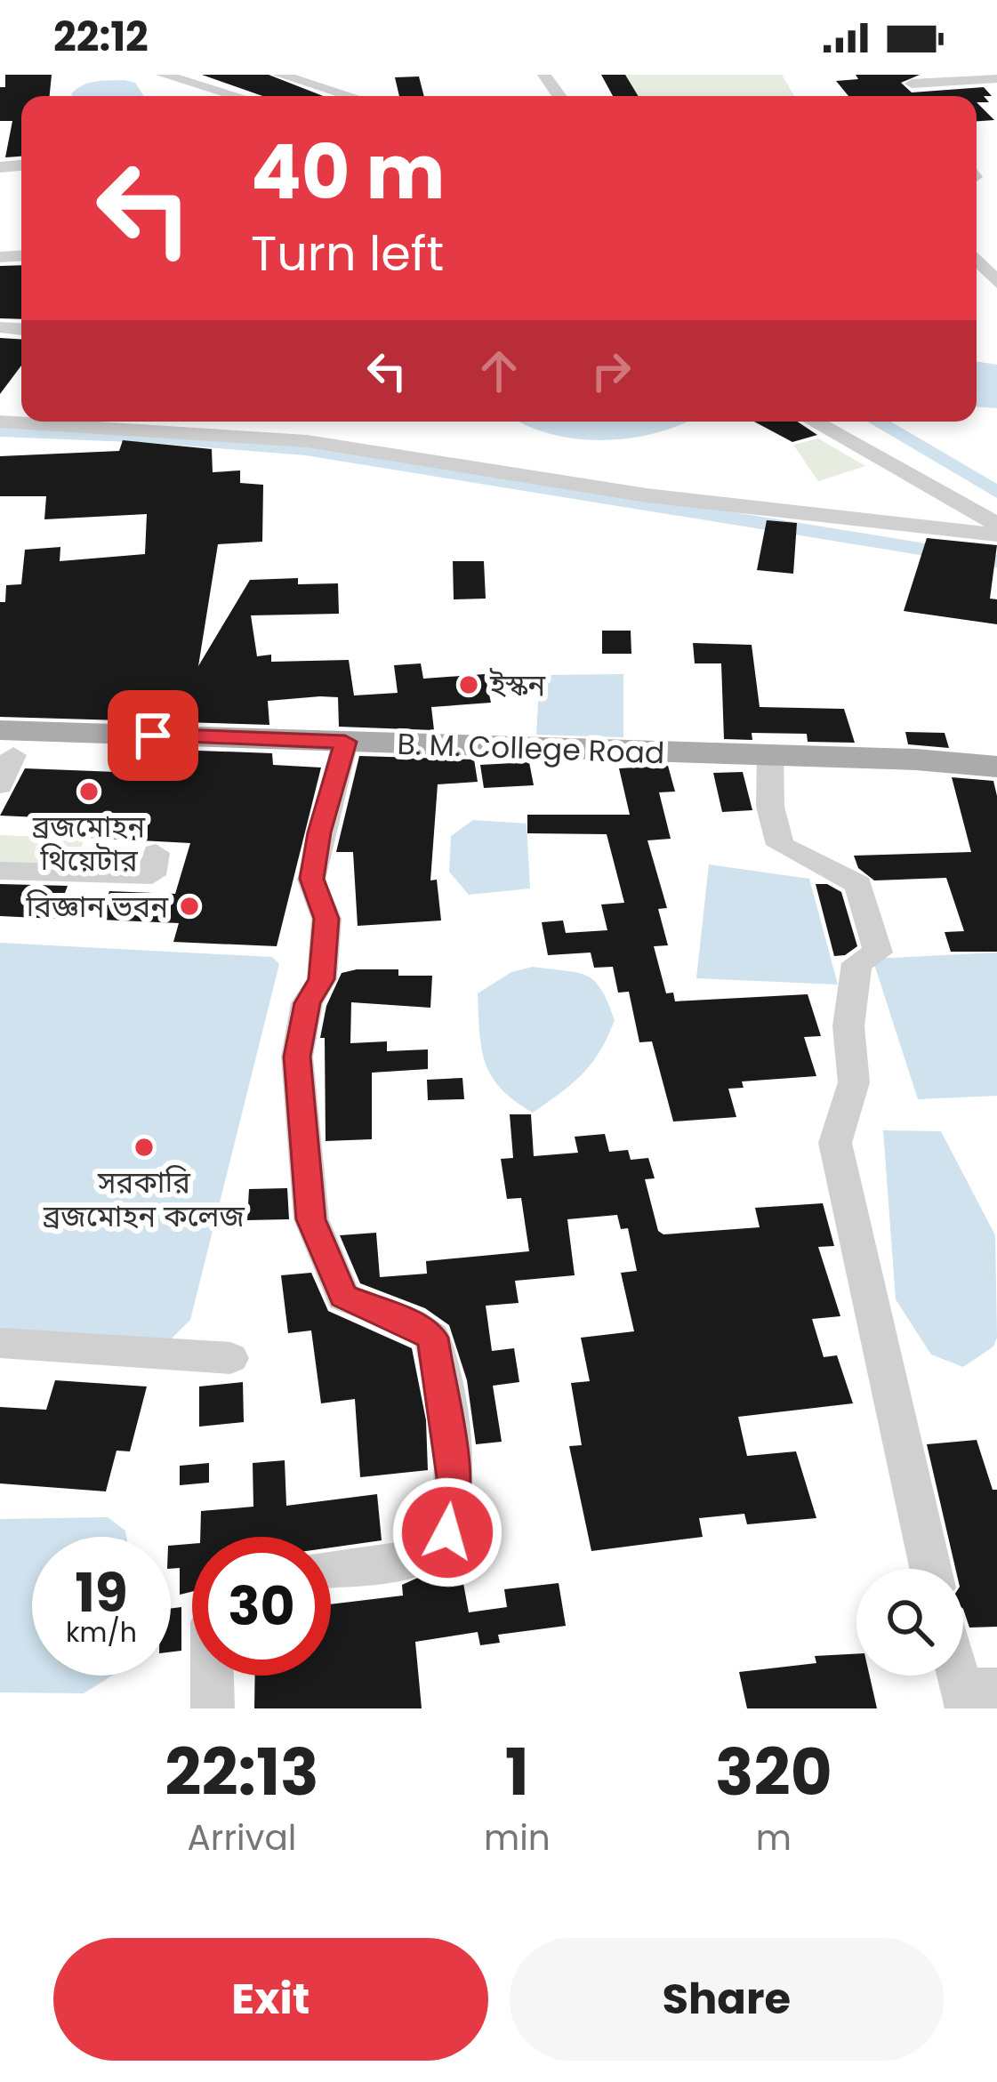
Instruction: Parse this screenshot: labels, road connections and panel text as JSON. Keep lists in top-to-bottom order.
{
  "streets": {
    "main road": ["B. M. College Road"]
  },
  "places": [
    "ইস্কন",
    "ব্রজমোহন থিয়েটার",
    "বিজ্ঞান ভবন",
    "সরকারি ব্রজমোহন কলেজ"
  ],
  "page": {
    "status": "22:12",
    "turn": ["40 m", "Turn left"],
    "speed": "19 km/h",
    "limit": "30",
    "eta": [
      "22:13",
      "Arrival",
      "1",
      "min",
      "320",
      "m"
    ],
    "buttons": ["Exit", "Share"]
  }
}
